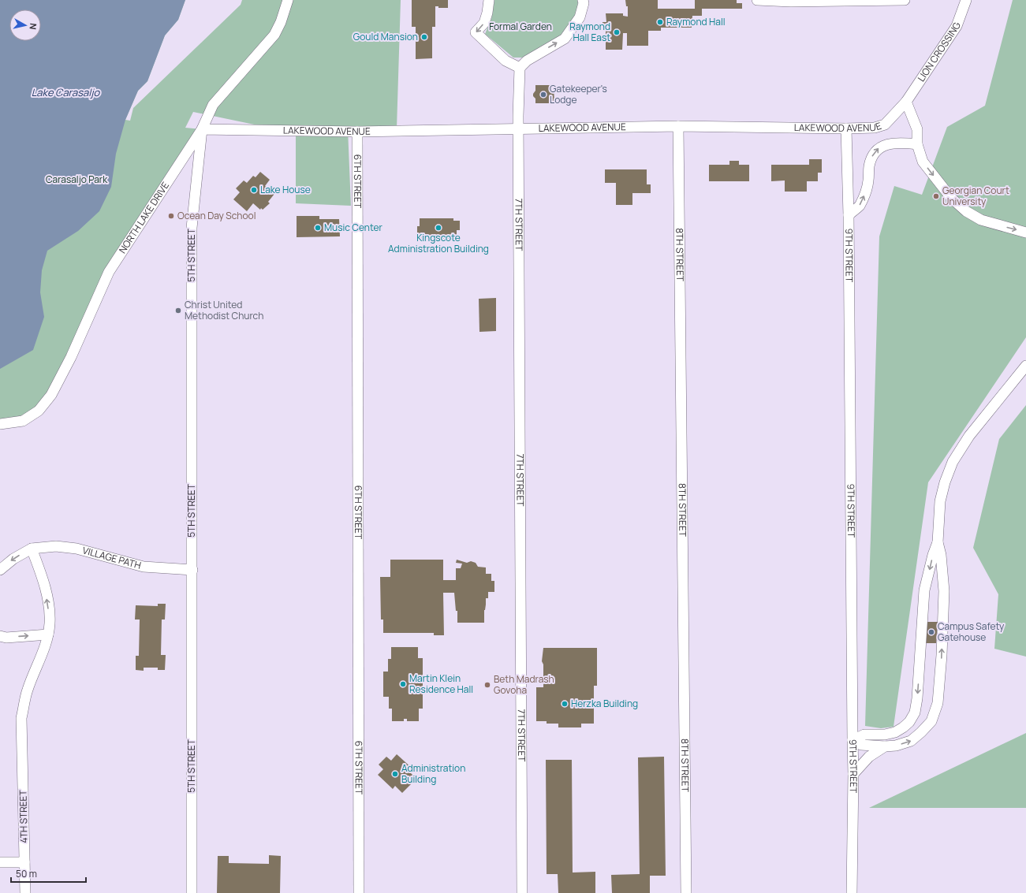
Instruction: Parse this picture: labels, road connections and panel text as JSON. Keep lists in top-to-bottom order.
{
  "streets": {
    "street": [
      "LION CROSSING",
      "LAKEWOOD AVENUE",
      "6TH STREET",
      "NORTH LAKE DRIVE",
      "7TH STREET",
      "8TH STREET",
      "5TH STREET",
      "9TH STREET",
      "VILLAGE PATH",
      "4TH STREET"
    ]
  },
  "crossings": [
    ["LION CROSSING", "LAKEWOOD AVENUE"],
    ["LAKEWOOD AVENUE", "6TH STREET"],
    ["LAKEWOOD AVENUE", "NORTH LAKE DRIVE"],
    ["LAKEWOOD AVENUE", "7TH STREET"],
    ["LAKEWOOD AVENUE", "8TH STREET"],
    ["LAKEWOOD AVENUE", "5TH STREET"],
    ["LAKEWOOD AVENUE", "9TH STREET"],
    ["NORTH LAKE DRIVE", "5TH STREET"],
    ["5TH STREET", "VILLAGE PATH"]
  ],
  "water": ["Lake Carasaljo"],
  "parks": ["Formal Garden", "Carasaljo Park"],
  "places": [
    "Raymond Hall",
    "Raymond Hall East",
    "Gould Mansion",
    "Gatekeeper's Lodge",
    "Lake House",
    "Georgian Court University",
    "Ocean Day School",
    "Music Center",
    "Kingscote Administration Building",
    "Christ United Methodist Church",
    "Campus Safety Gatehouse",
    "Martin Klein Residence Hall",
    "Beth Madrash Govoha",
    "Herzka Building",
    "Administration Building"
  ],
  "scale_bar": "50 m",
  "north": "right"
}
